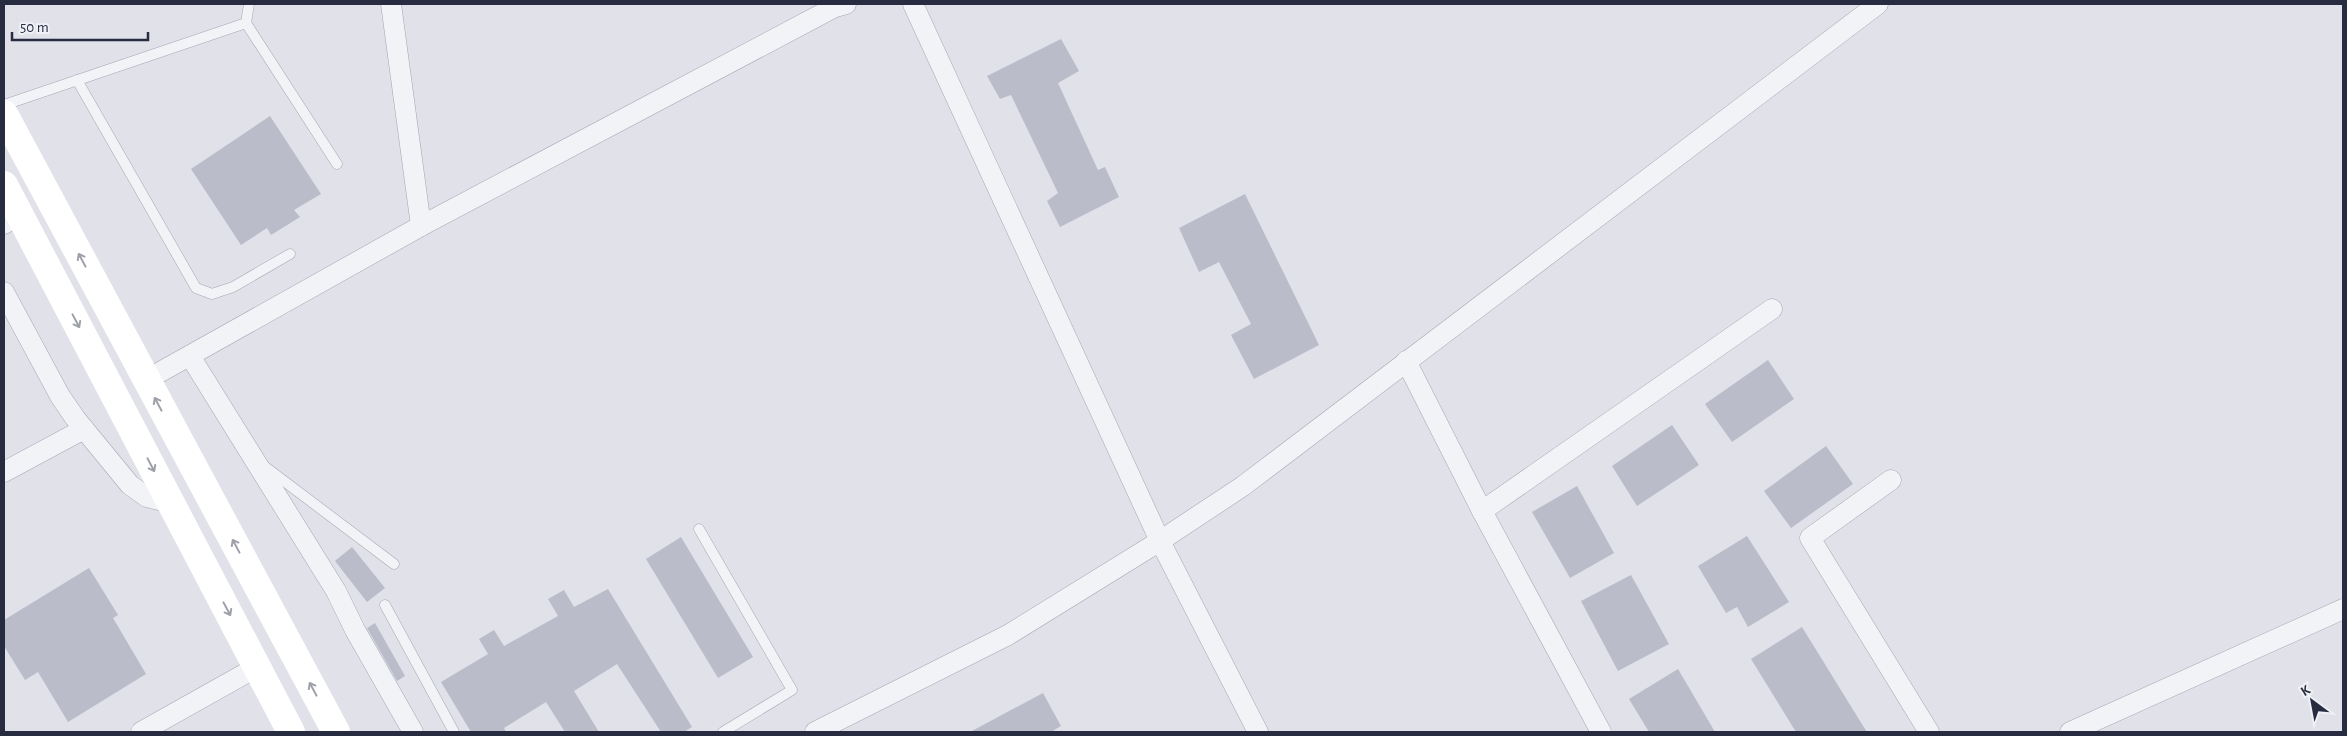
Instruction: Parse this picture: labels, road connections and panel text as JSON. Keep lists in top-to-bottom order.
{
  "scale_bar": "50 m",
  "north": "top left"
}
